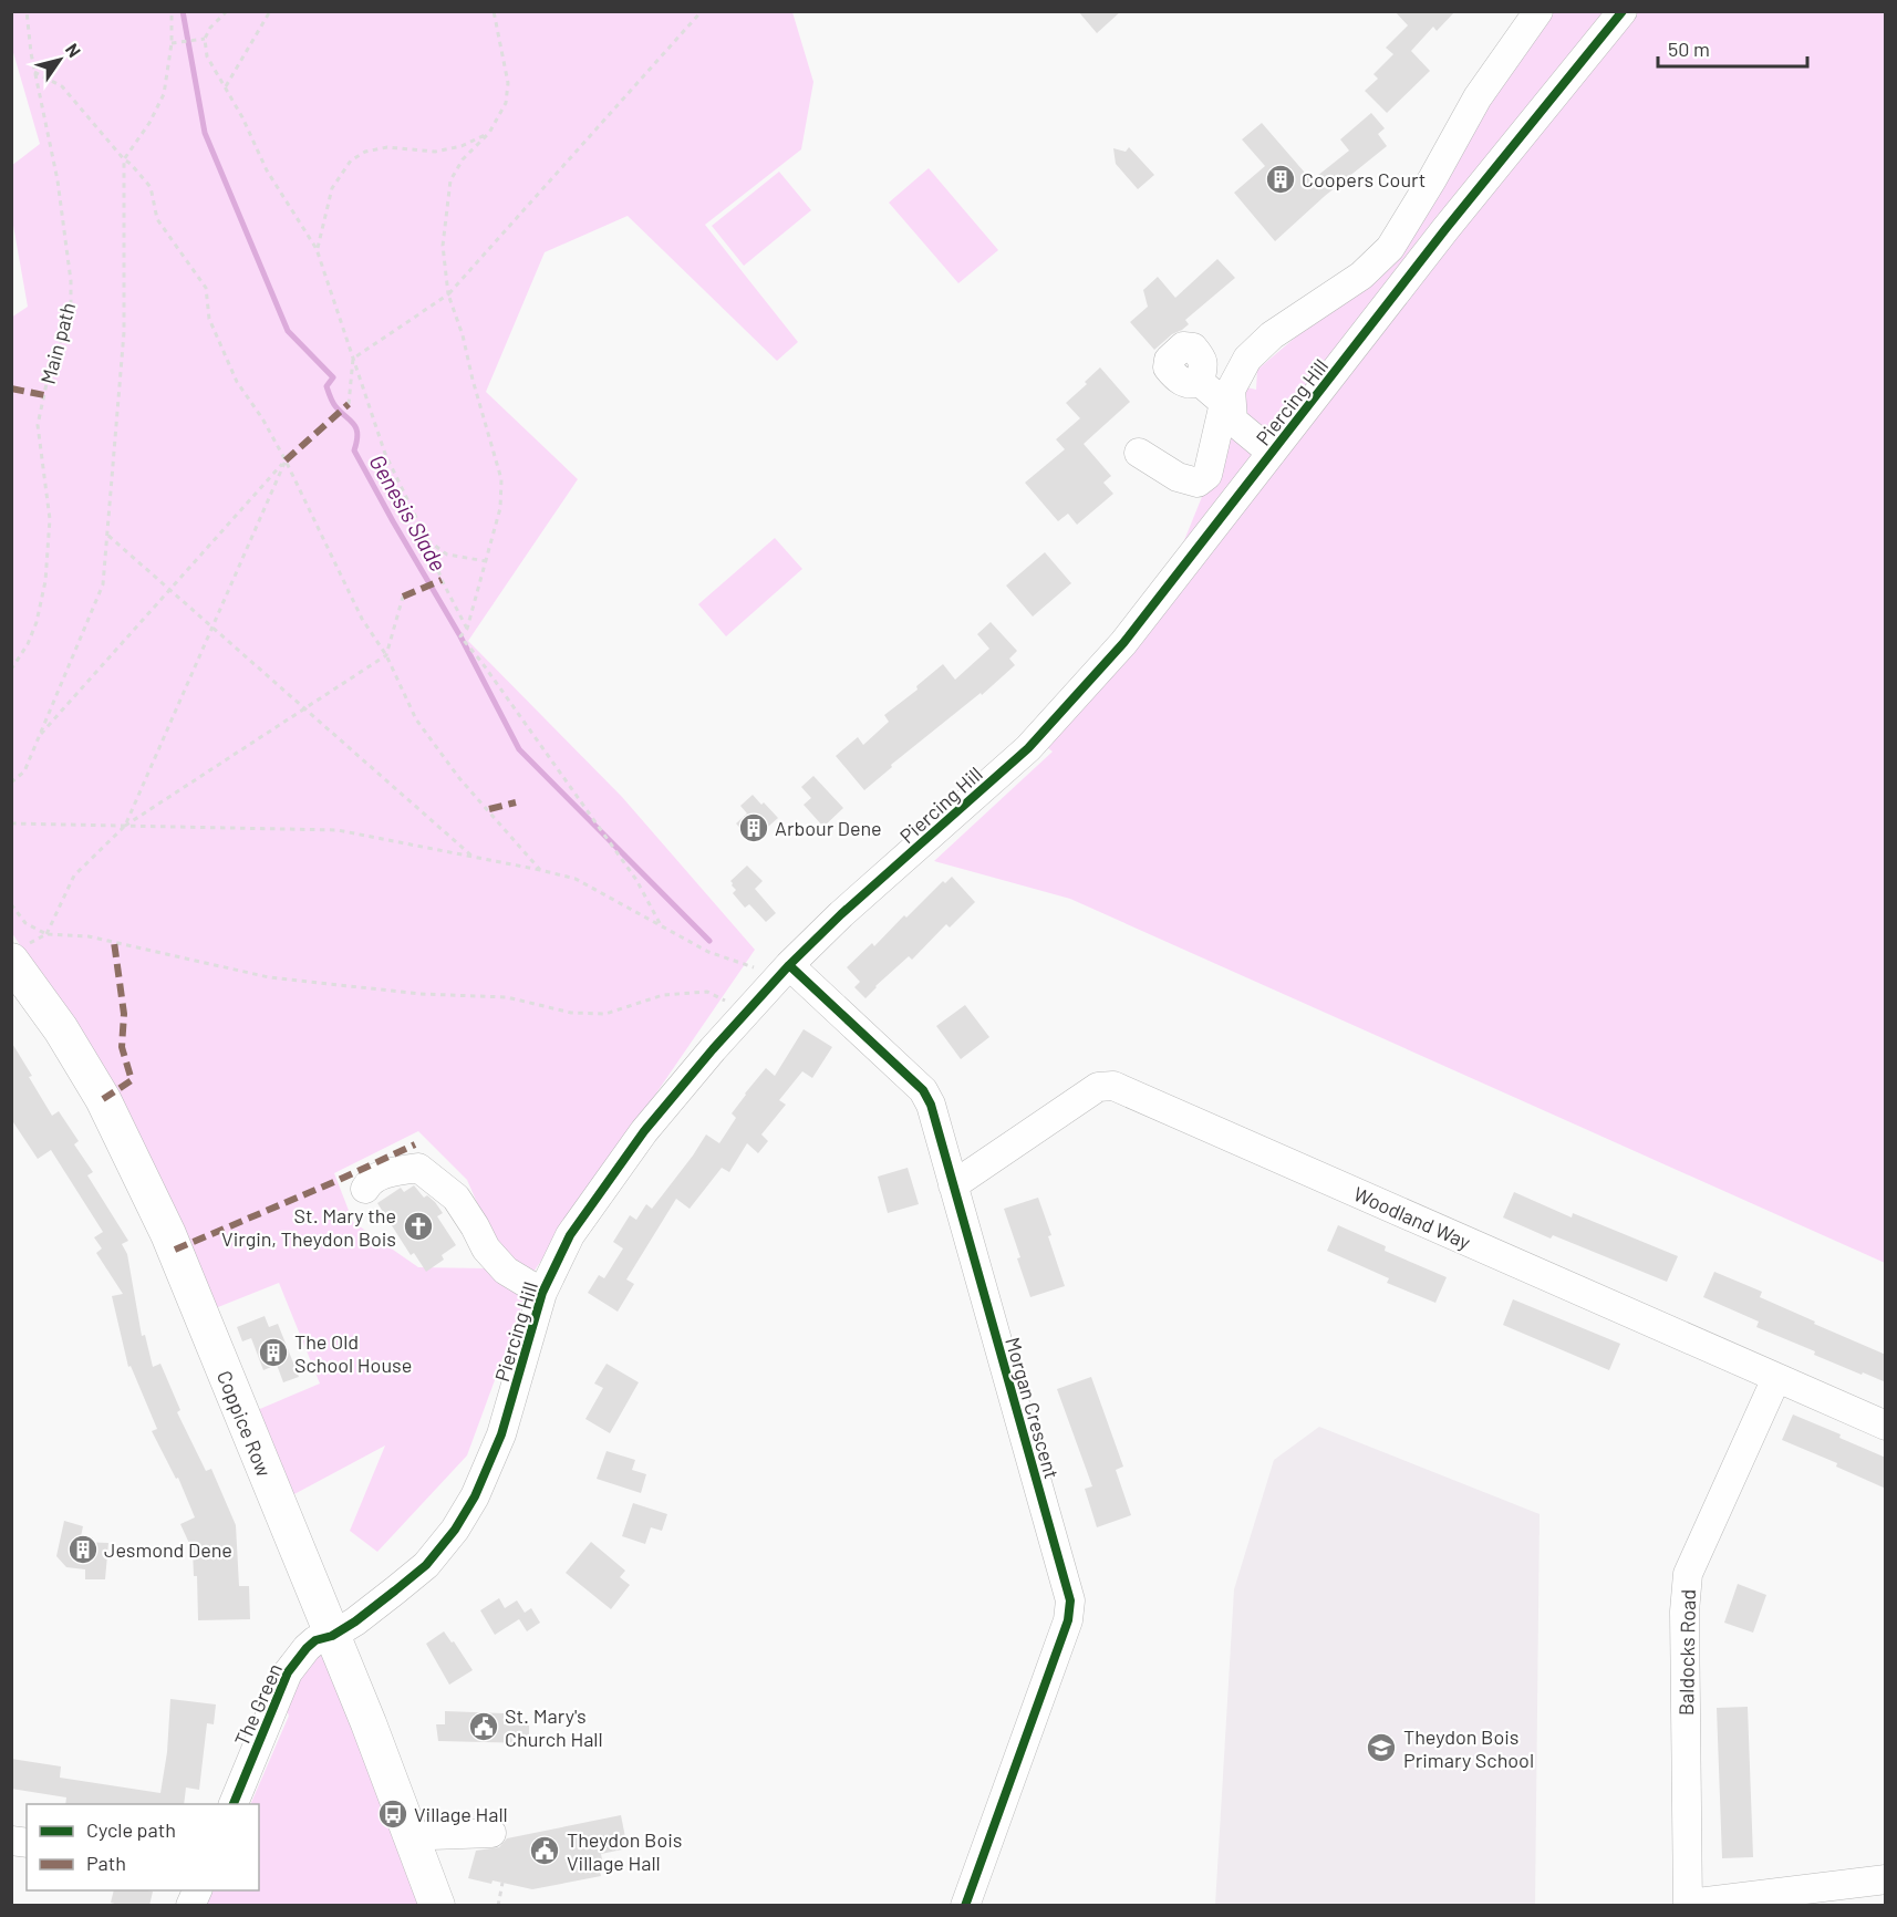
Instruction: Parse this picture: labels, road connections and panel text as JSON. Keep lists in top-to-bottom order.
{
  "streets": {
    "main road": ["Coppice Row"],
    "street": [
      "Piercing Hill",
      "Woodland Way",
      "Morgan Crescent",
      "Baldocks Road",
      "The Green"
    ],
    "path": ["Main path"]
  },
  "crossings": [
    ["Piercing Hill", "Morgan Crescent"],
    ["Piercing Hill", "Coppice Row"],
    ["Piercing Hill", "The Green"],
    ["Woodland Way", "Morgan Crescent"],
    ["Woodland Way", "Baldocks Road"],
    ["Coppice Row", "The Green"]
  ],
  "water": ["Genesis Slade"],
  "places": {
    "building": [
      "Coopers Court",
      "Arbour Dene",
      "The Old School House",
      "Jesmond Dene"
    ],
    "church": ["St. Mary the Virgin, Theydon Bois"],
    "public building": ["St. Mary's Church Hall", "Theydon Bois Village Hall"],
    "school or university": ["Theydon Bois Primary School"],
    "bus stop": ["Village Hall"]
  },
  "legend": ["Cycle path", "Path"],
  "scale_bar": "50 m",
  "north": "top right"
}
